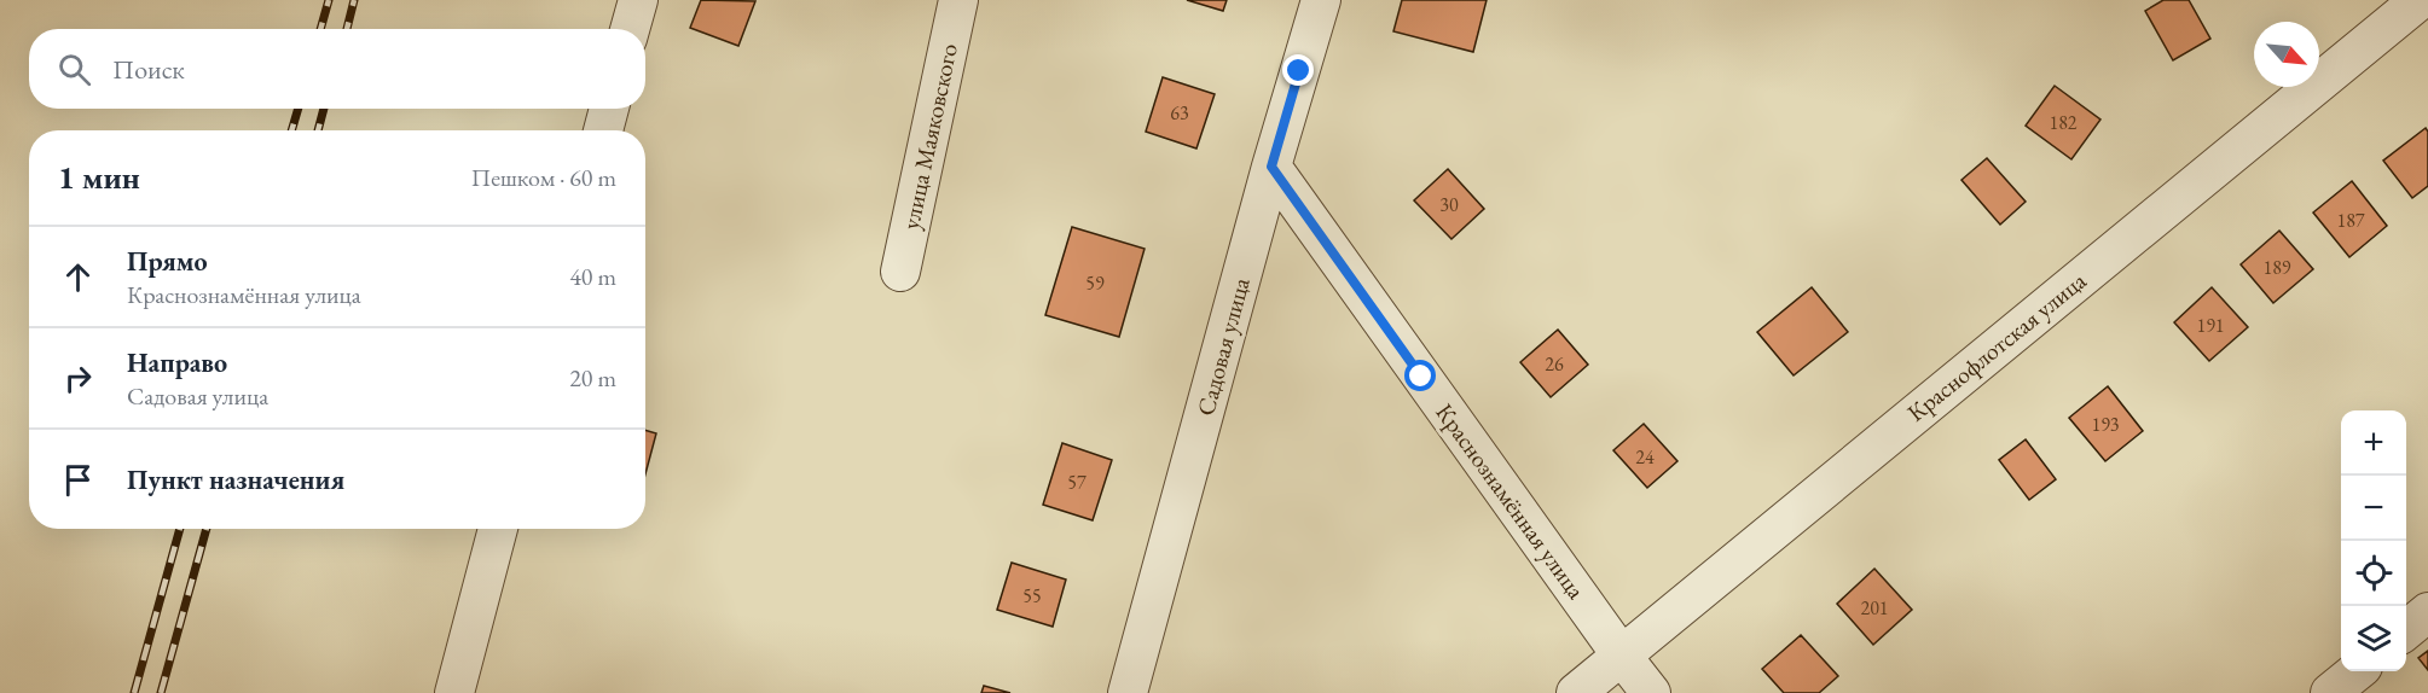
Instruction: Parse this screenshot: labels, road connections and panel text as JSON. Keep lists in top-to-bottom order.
{
  "streets": {
    "street": [
      "улица Маяковского",
      "Садовая улица",
      "Краснофлотская улица",
      "Краснознамённая улица"
    ]
  },
  "crossings": [
    ["Садовая улица", "Краснознамённая улица"],
    ["Краснофлотская улица", "Краснознамённая улица"]
  ],
  "house_numbers": [
    "63",
    "182",
    "30",
    "187",
    "189",
    "59",
    "191",
    "26",
    "193",
    "24",
    "57",
    "55",
    "201"
  ],
  "north": "bottom right",
  "page": {
    "search": "Поиск",
    "heading": ["1 мин", "Пешком · 60 m"],
    "list": [
      ["Прямо", "Краснознамённая улица", "40 m"],
      ["Направо", "Садовая улица", "20 m"],
      "Пункт назначения"
    ],
    "map_buttons": ["+", "−"]
  }
}
